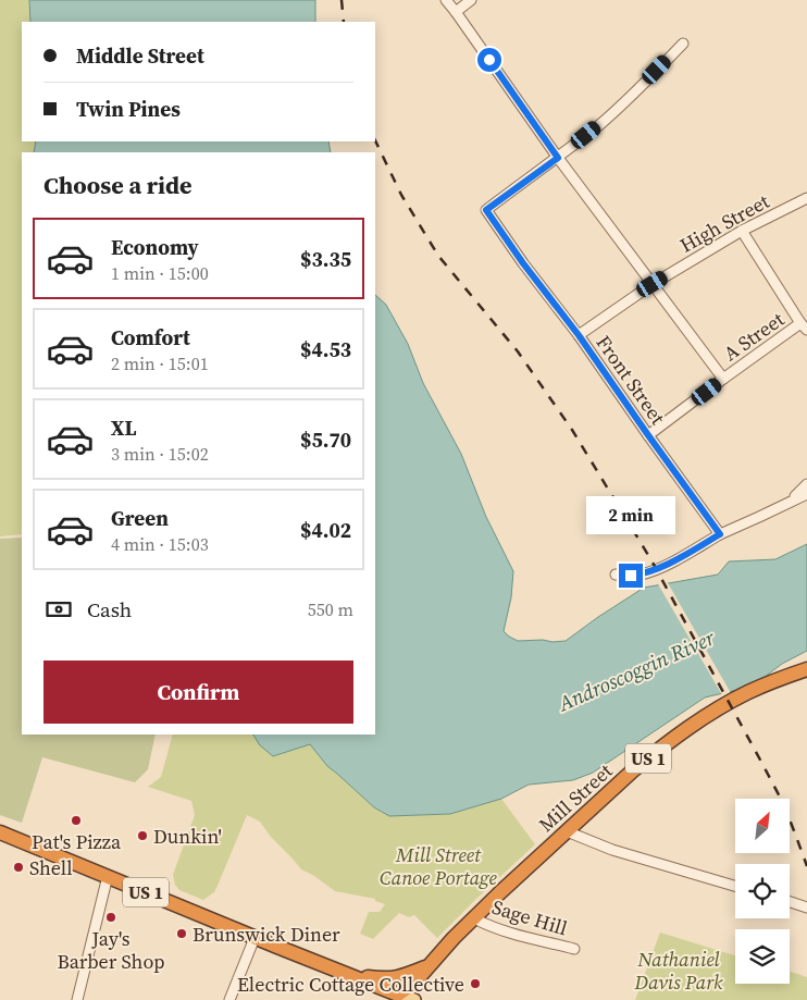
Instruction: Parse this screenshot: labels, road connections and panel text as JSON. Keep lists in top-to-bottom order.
{
  "streets": {
    "highway": ["US 1", "Mill Street"],
    "street": [
      "High Street",
      "A Street",
      "Front Street",
      "Sage Hill"
    ]
  },
  "crossings": [
    ["High Street", "Front Street"],
    ["A Street", "Front Street"],
    ["US 1", "Mill Street"],
    ["Mill Street", "Sage Hill"]
  ],
  "water": ["Androscoggin River"],
  "parks": ["Mill Street Canoe Portage", "Nathaniel Davis Park"],
  "places": [
    "Pat's Pizza",
    "Dunkin'",
    "Shell",
    "Jay's Barber Shop",
    "Brunswick Diner",
    "Electric Cottage Collective"
  ],
  "north": "top right",
  "page": {
    "banner": ["Middle Street", "Twin Pines"],
    "heading": "Choose a ride",
    "list": [
      {
        "name": "Economy",
        "note": "1 min · 15:00",
        "value": "$3.35"
      },
      {
        "name": "Comfort",
        "note": "2 min · 15:01",
        "value": "$4.53"
      },
      {
        "name": "XL",
        "note": "3 min · 15:02",
        "value": "$5.70"
      },
      {
        "name": "Green",
        "note": "4 min · 15:03",
        "value": "$4.02"
      }
    ],
    "bubble": "2 min",
    "pay": ["Cash", "550 m"],
    "buttons": "Confirm"
  }
}
